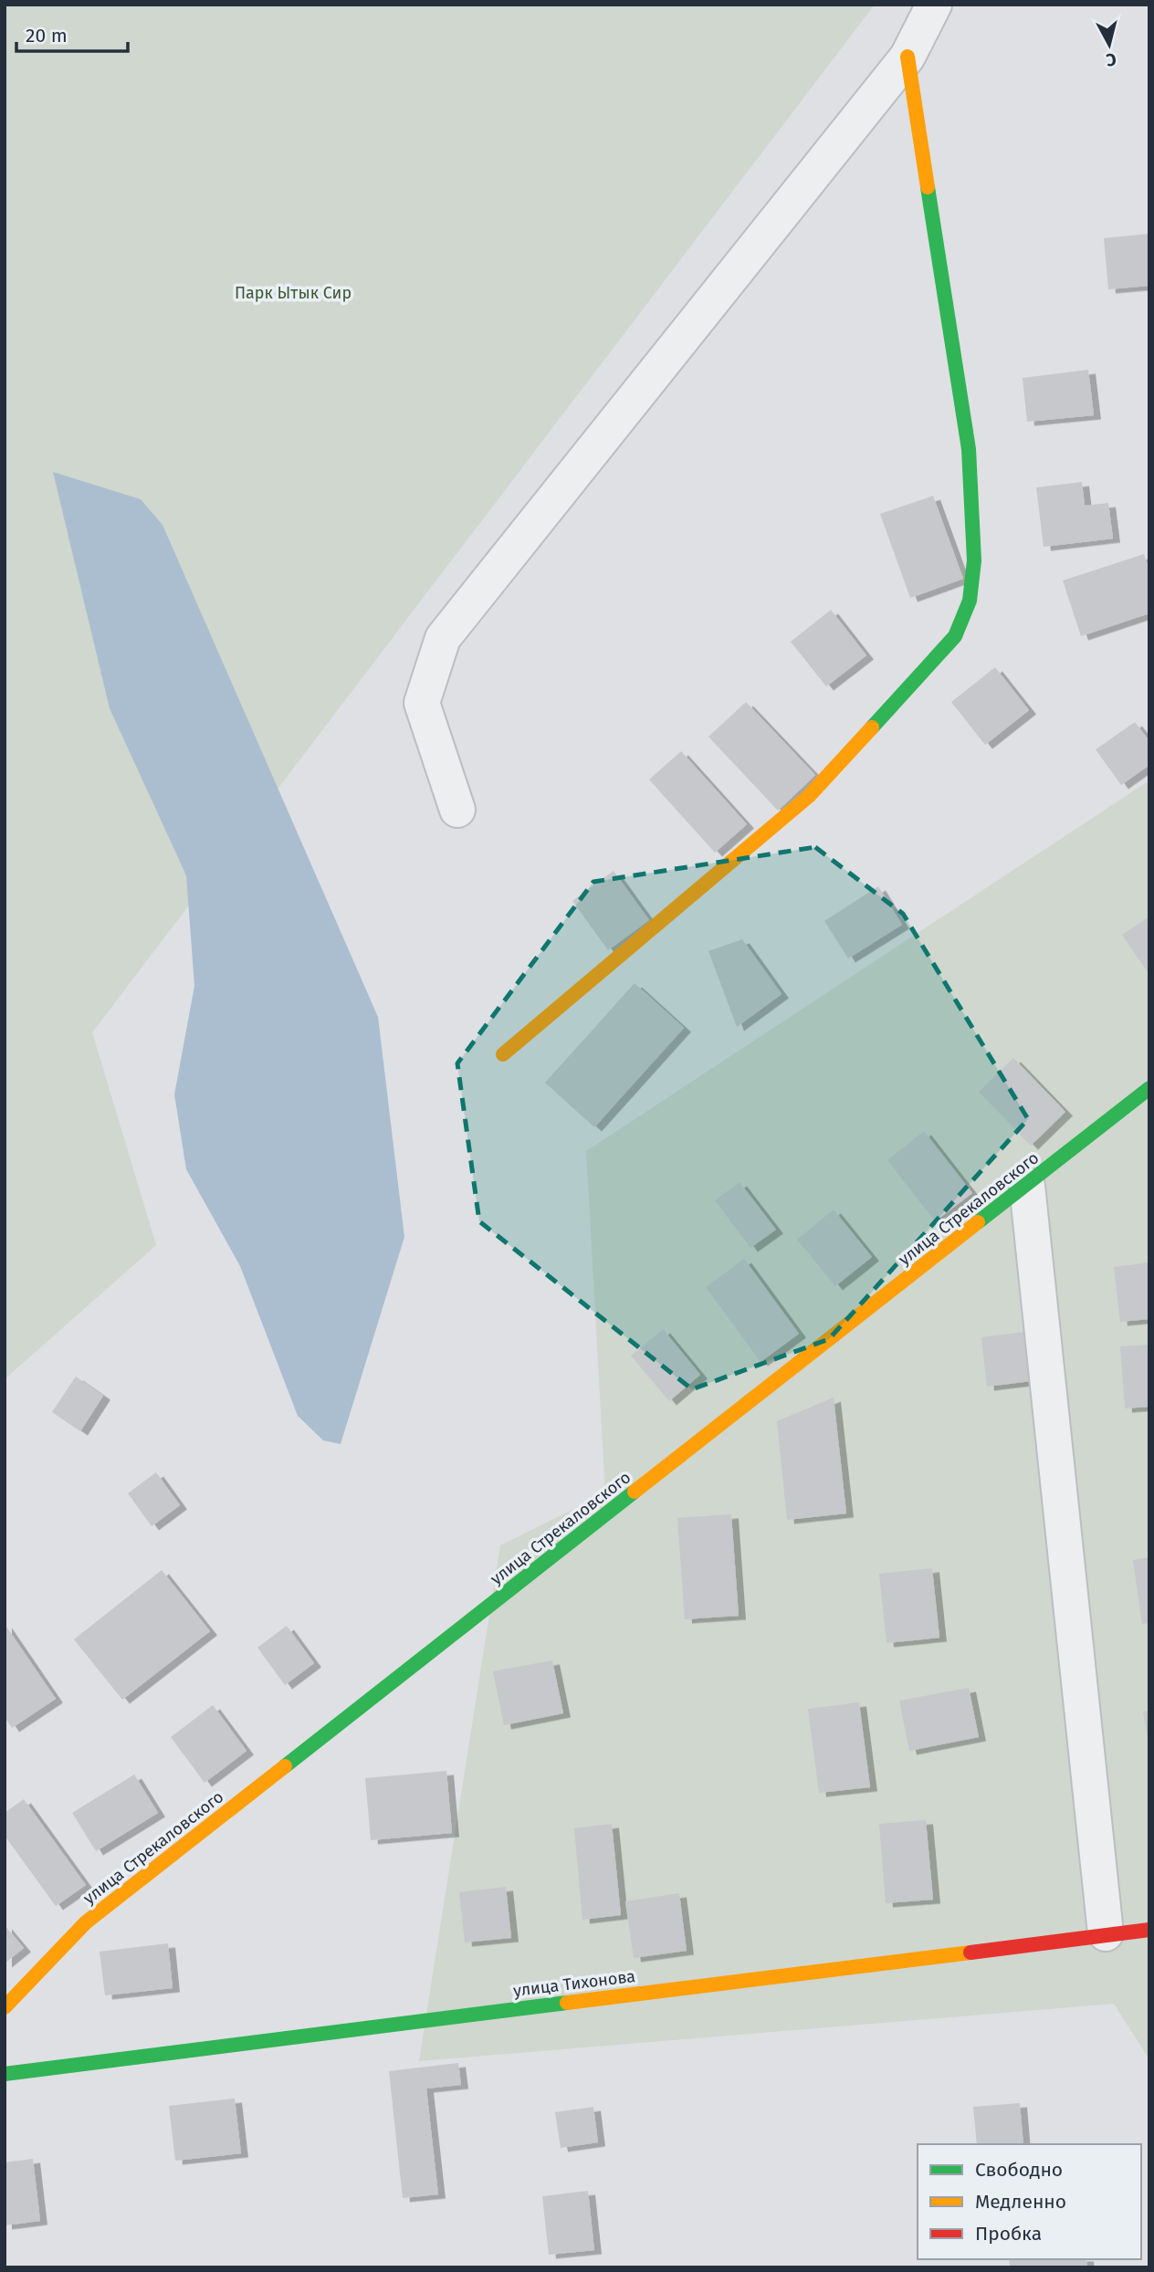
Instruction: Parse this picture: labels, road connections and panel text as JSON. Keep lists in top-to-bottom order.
{
  "streets": {
    "street": ["улица Стрекаловского", "улица Тихонова"]
  },
  "parks": ["Парк Ытык Сир"],
  "legend": ["Свободно", "Медленно", "Пробка"],
  "scale_bar": "20 m",
  "north": "bottom"
}
